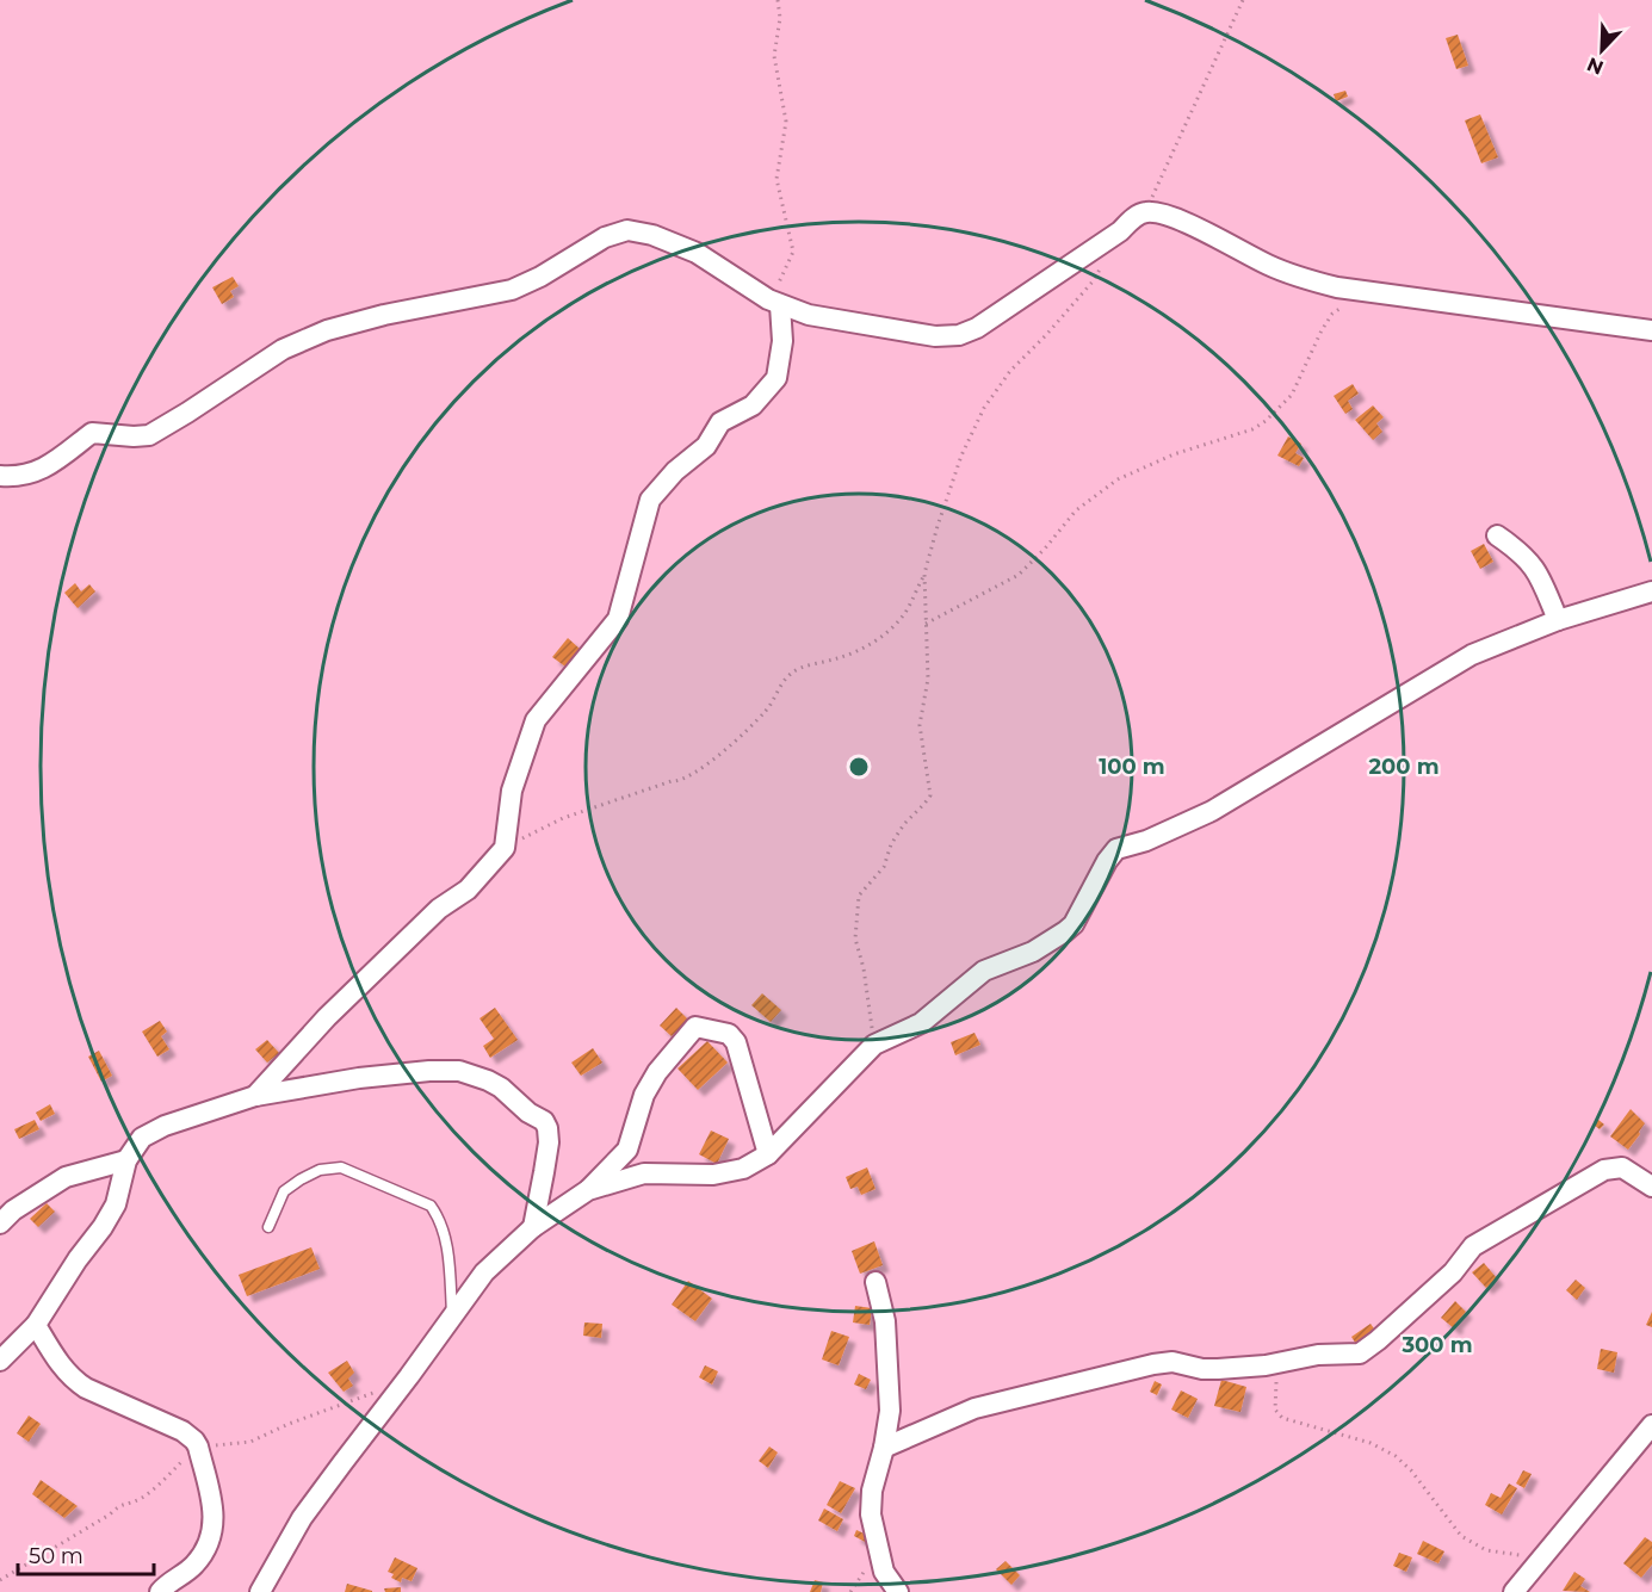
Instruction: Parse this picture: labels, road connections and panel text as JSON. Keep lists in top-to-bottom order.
{
  "scale_bar": "50 m",
  "north": "bottom left",
  "rings": ["100 m", "200 m", "300 m"]
}
